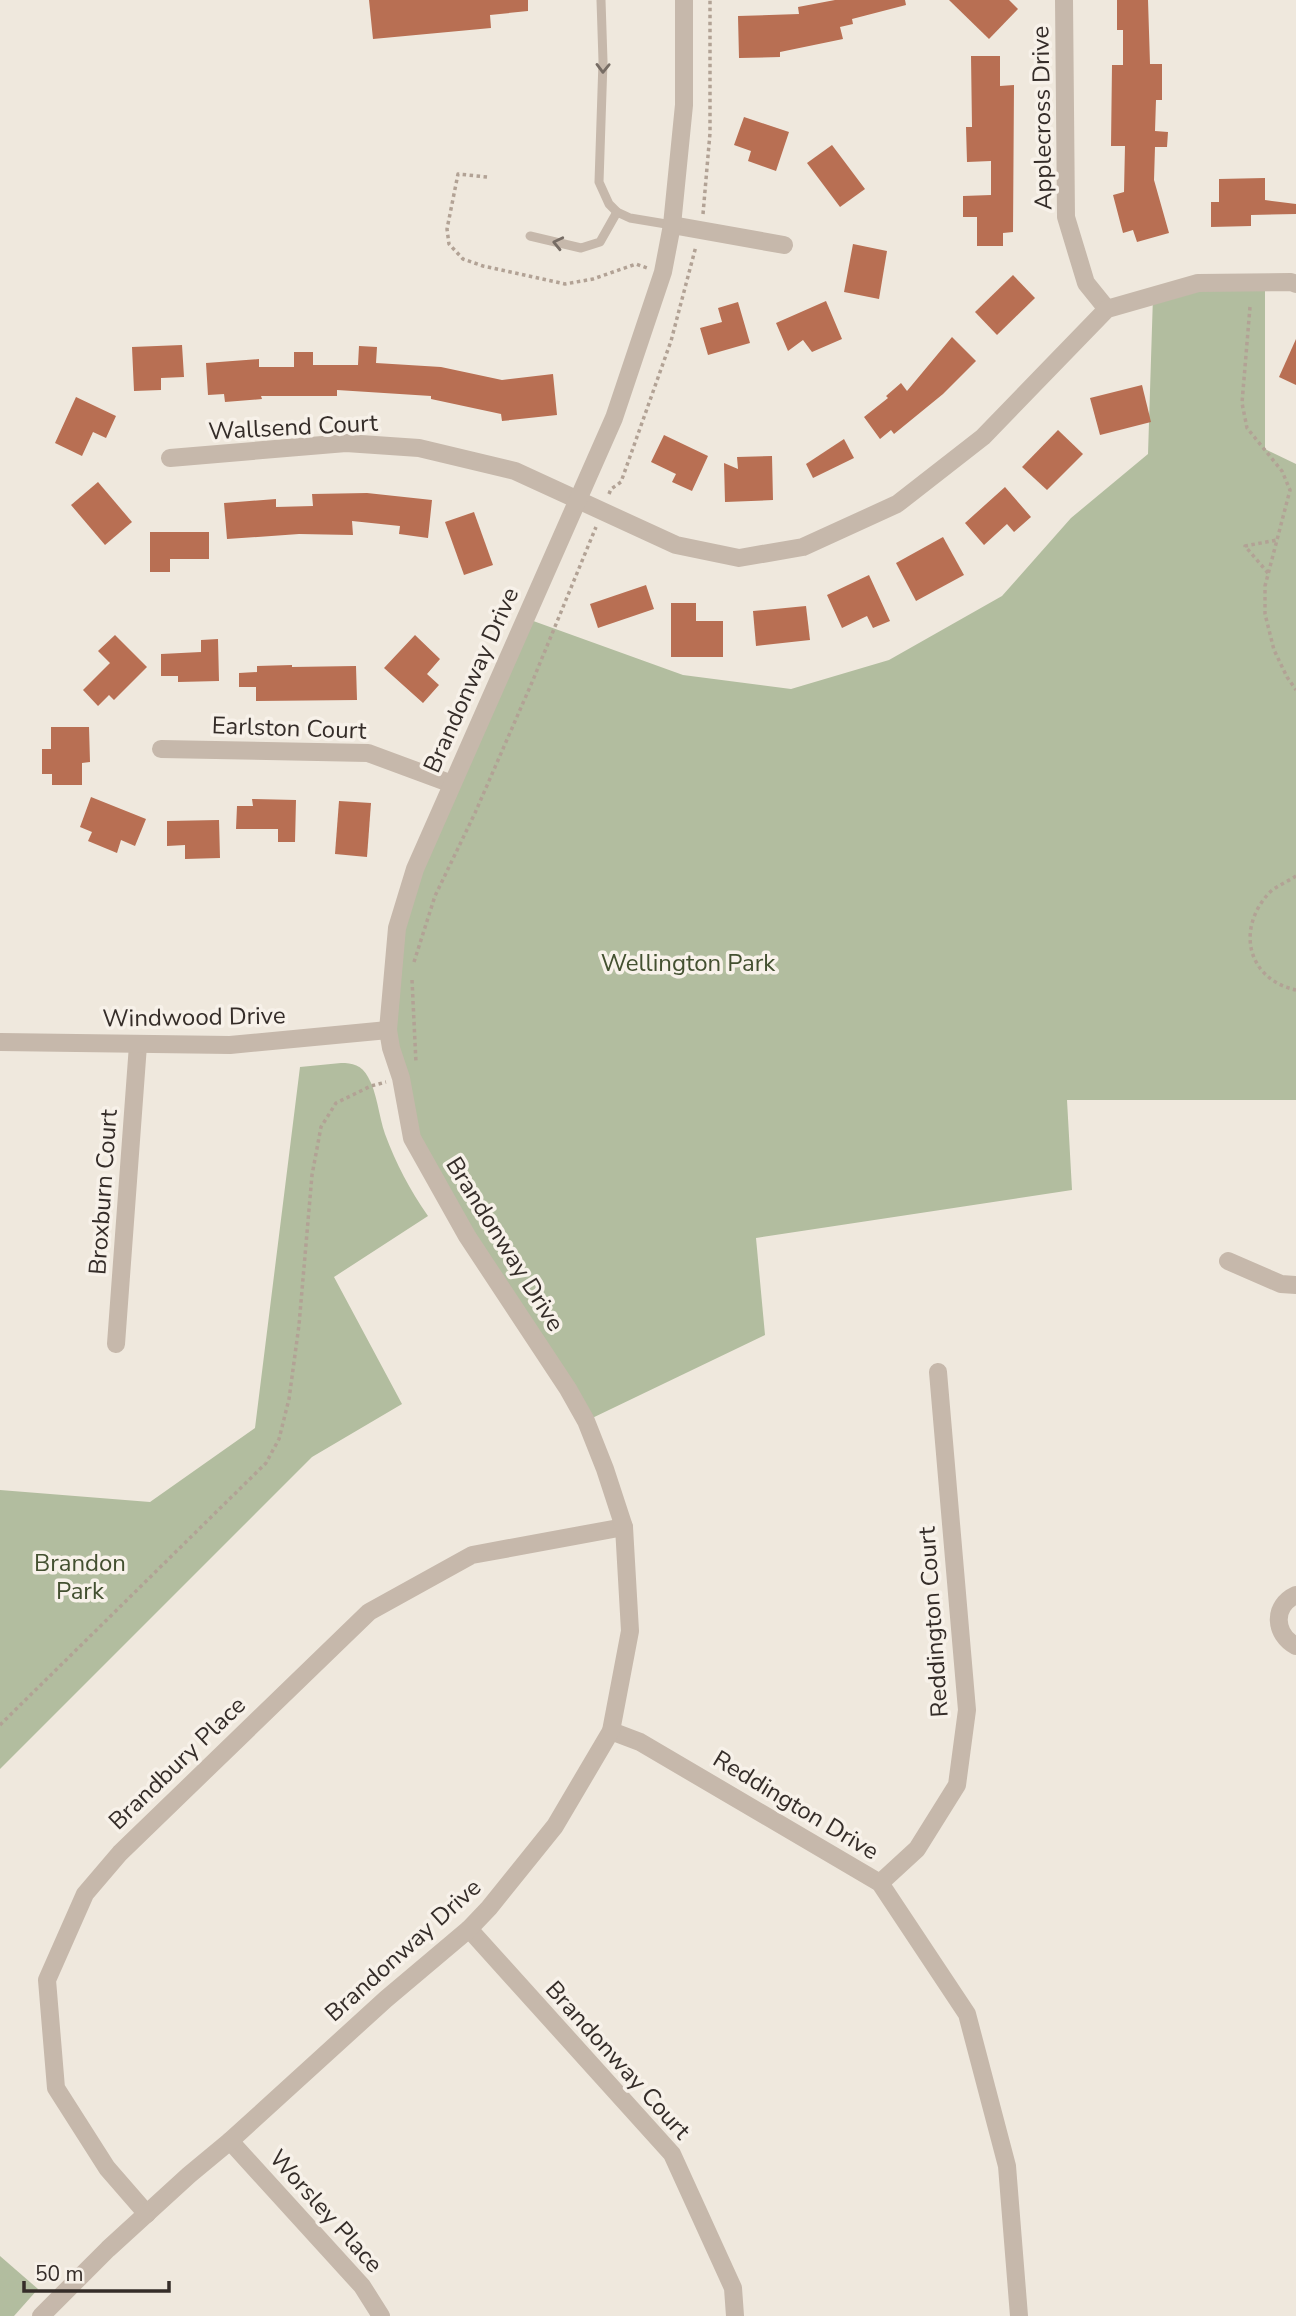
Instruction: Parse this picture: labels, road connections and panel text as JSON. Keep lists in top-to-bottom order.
{
  "streets": {
    "street": [
      "Applecross Drive",
      "Wallsend Court",
      "Brandonway Drive",
      "Earlston Court",
      "Windwood Drive",
      "Broxburn Court",
      "Reddington Court",
      "Brandbury Place",
      "Reddington Drive",
      "Brandonway Court",
      "Worsley Place"
    ]
  },
  "crossings": [
    ["Applecross Drive", "Wallsend Court"],
    ["Wallsend Court", "Brandonway Drive"],
    ["Brandonway Drive", "Earlston Court"],
    ["Brandonway Drive", "Windwood Drive"],
    ["Brandonway Drive", "Brandbury Place"],
    ["Brandonway Drive", "Reddington Drive"],
    ["Brandonway Drive", "Brandonway Court"],
    ["Brandonway Drive", "Worsley Place"],
    ["Windwood Drive", "Broxburn Court"],
    ["Reddington Court", "Reddington Drive"]
  ],
  "parks": ["Wellington Park", "Brandon Park"],
  "scale_bar": "50 m"
}
